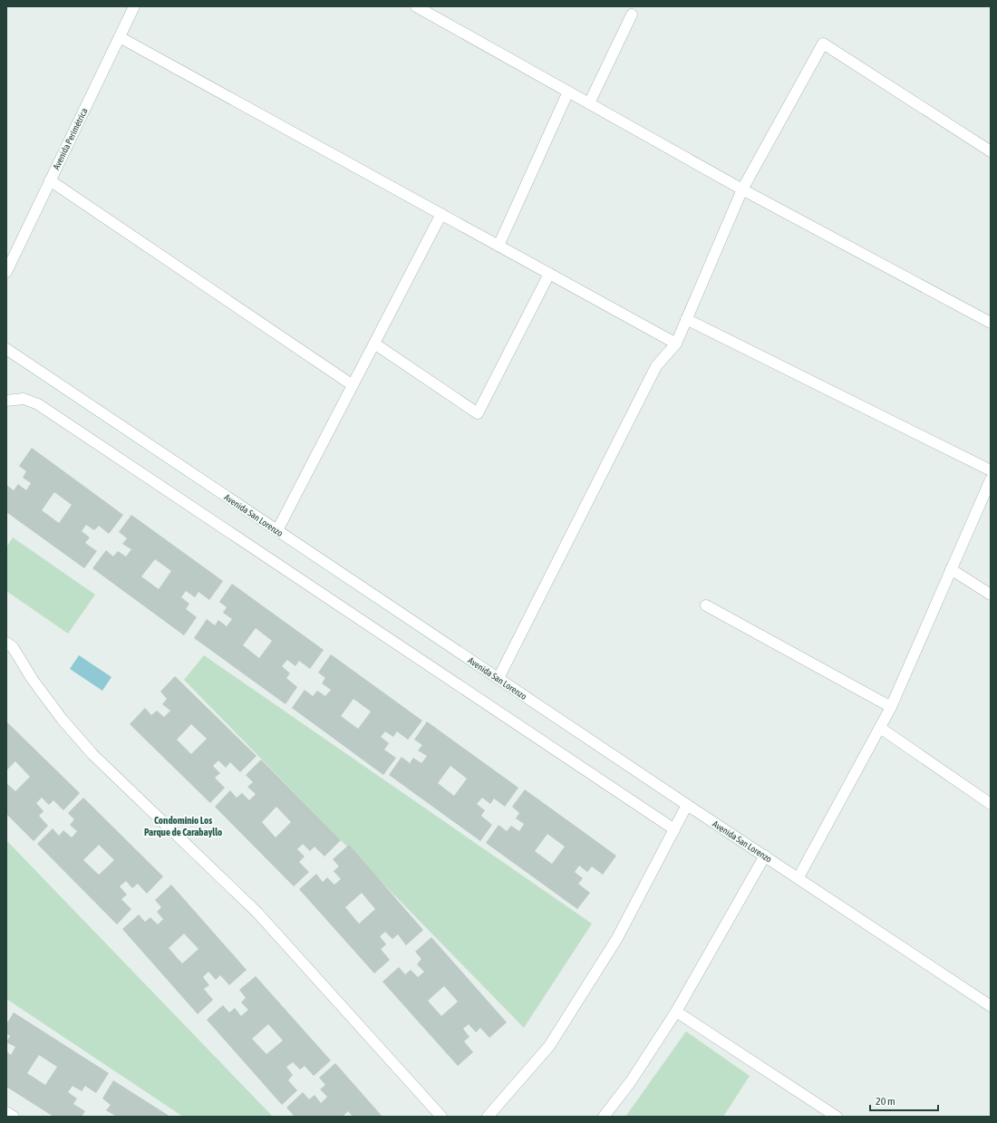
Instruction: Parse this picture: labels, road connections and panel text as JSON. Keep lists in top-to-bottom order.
{
  "streets": {
    "street": ["Avenida Perimétrica", "Avenida San Lorenzo"]
  },
  "districts": ["Condominio Los Parque de Carabayllo"],
  "scale_bar": "20 m"
}
